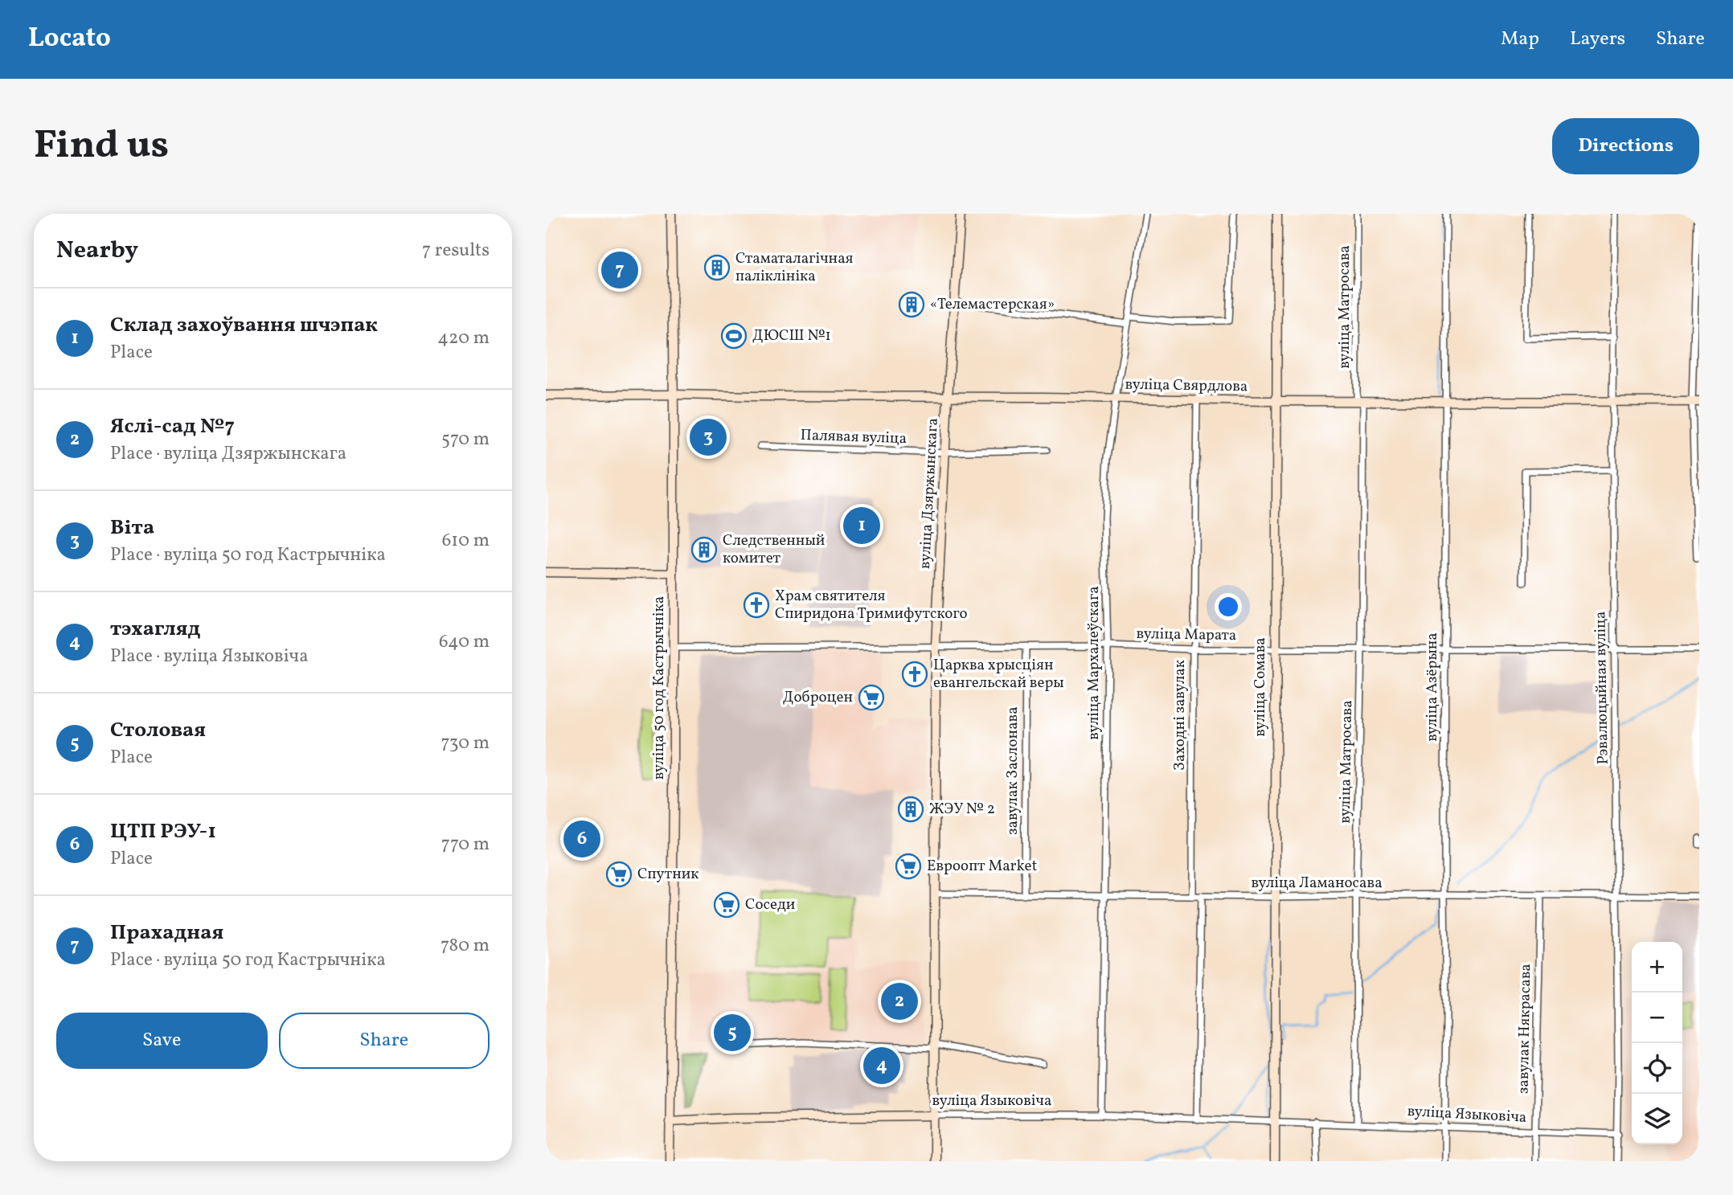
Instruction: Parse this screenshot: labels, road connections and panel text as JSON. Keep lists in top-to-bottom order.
{
  "streets": {
    "street": [
      "вуліца Матросава",
      "вуліца Свярдлова",
      "Палявая вуліца",
      "вуліца Дзяржынскага",
      "вуліца Марата",
      "вуліца Мархалеўскага",
      "вуліца Сомава",
      "вуліца Азёрына",
      "вуліца 50 год Кастрычніка",
      "Рэвалюцыйная вуліца",
      "Заходні завулак",
      "завулак Заслонава",
      "вуліца Ламаносава",
      "завулак Някрасава",
      "вуліца Языковіча"
    ]
  },
  "crossings": [
    ["вуліца Матросава", "вуліца Свярдлова"],
    ["вуліца Матросава", "вуліца Марата"],
    ["вуліца Матросава", "вуліца Ламаносава"],
    ["вуліца Матросава", "вуліца Языковіча"],
    ["вуліца Свярдлова", "вуліца Дзяржынскага"],
    ["вуліца Свярдлова", "вуліца Мархалеўскага"],
    ["вуліца Свярдлова", "вуліца Сомава"],
    ["вуліца Свярдлова", "вуліца Азёрына"],
    ["вуліца Свярдлова", "вуліца 50 год Кастрычніка"],
    ["вуліца Свярдлова", "Рэвалюцыйная вуліца"],
    ["вуліца Свярдлова", "Заходні завулак"],
    ["Палявая вуліца", "вуліца Дзяржынскага"],
    ["вуліца Дзяржынскага", "вуліца Марата"],
    ["вуліца Дзяржынскага", "вуліца Ламаносава"],
    ["вуліца Дзяржынскага", "вуліца Языковіча"],
    ["вуліца Марата", "вуліца Мархалеўскага"],
    ["вуліца Марата", "вуліца Сомава"],
    ["вуліца Марата", "вуліца Азёрына"],
    ["вуліца Марата", "вуліца 50 год Кастрычніка"],
    ["вуліца Марата", "Рэвалюцыйная вуліца"],
    ["вуліца Марата", "Заходні завулак"],
    ["вуліца Марата", "завулак Заслонава"],
    ["вуліца Мархалеўскага", "вуліца Ламаносава"],
    ["вуліца Мархалеўскага", "вуліца Языковіча"],
    ["вуліца Сомава", "вуліца Ламаносава"],
    ["вуліца Сомава", "вуліца Языковіча"],
    ["вуліца Азёрына", "вуліца Ламаносава"],
    ["вуліца Азёрына", "вуліца Языковіча"],
    ["вуліца 50 год Кастрычніка", "вуліца Языковіча"],
    ["Рэвалюцыйная вуліца", "вуліца Ламаносава"],
    ["Рэвалюцыйная вуліца", "вуліца Языковіча"],
    ["Заходні завулак", "вуліца Ламаносава"],
    ["завулак Заслонава", "вуліца Ламаносава"],
    ["вуліца Ламаносава", "завулак Някрасава"],
    ["завулак Някрасава", "вуліца Языковіча"]
  ],
  "places": {
    "building": [
      "Стаматалагічная паліклініка",
      "«Телемастерская»",
      "Следственный комитет",
      "ЖЭУ № 2"
    ],
    "sports": ["ДЮСШ №1"],
    "church": ["Храм святителя Спиридона Тримифутского", "Царква хрысціян евангельскай веры"],
    "supermarket": [
      "Доброцен",
      "Евроопт Market",
      "Спутник",
      "Соседи"
    ]
  },
  "page": {
    "header": "Locato",
    "nav": ["Map", "Layers", "Share"],
    "buttons": [
      "Directions",
      ["Save", "Share"]
    ],
    "title": "Find us",
    "heading": ["Nearby", "7 results"],
    "pins": [
      "7",
      "3",
      "1",
      "6",
      "2",
      "5",
      "4"
    ],
    "list": [
      {
        "mark": "1",
        "name": "Склад захоўвання шчэпак",
        "note": "Place",
        "value": "420 m"
      },
      {
        "mark": "2",
        "name": "Яслі-сад №7",
        "note": "Place · вуліца Дзяржынскага",
        "value": "570 m"
      },
      {
        "mark": "3",
        "name": "Віта",
        "note": "Place · вуліца 50 год Кастрычніка",
        "value": "610 m"
      },
      {
        "mark": "4",
        "name": "тэхагляд",
        "note": "Place · вуліца Языковіча",
        "value": "640 m"
      },
      {
        "mark": "5",
        "name": "Столовая",
        "note": "Place",
        "value": "730 m"
      },
      {
        "mark": "6",
        "name": "ЦТП РЭУ-1",
        "note": "Place",
        "value": "770 m"
      },
      {
        "mark": "7",
        "name": "Прахадная",
        "note": "Place · вуліца 50 год Кастрычніка",
        "value": "780 m"
      }
    ],
    "map_buttons": ["+", "−"]
  }
}
